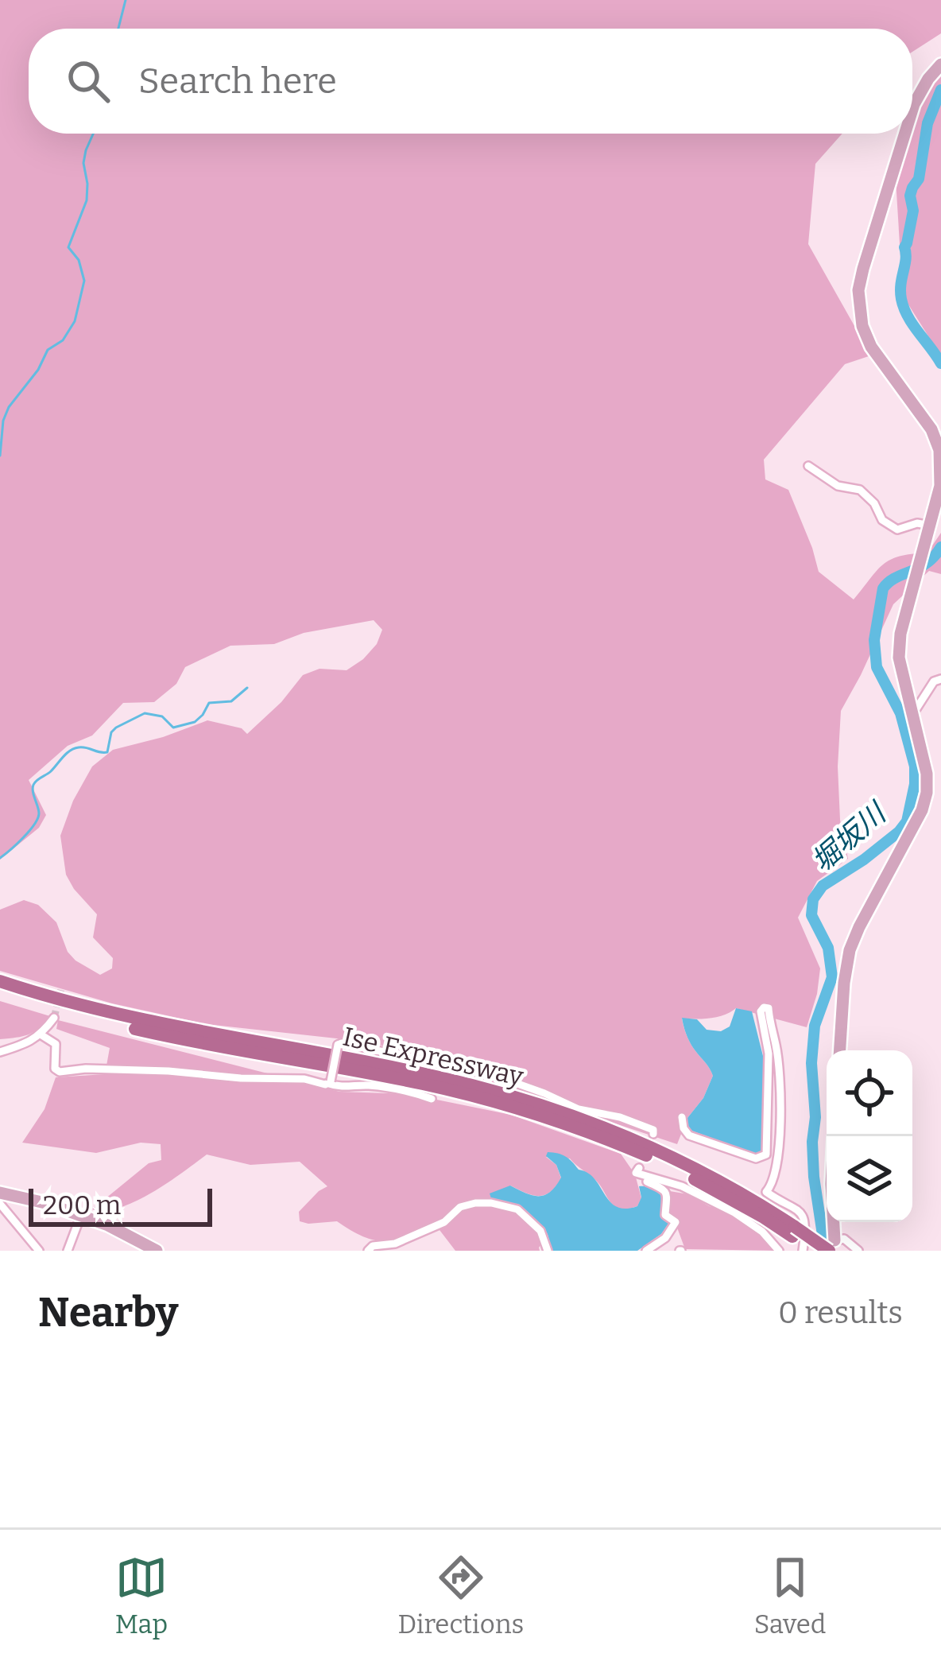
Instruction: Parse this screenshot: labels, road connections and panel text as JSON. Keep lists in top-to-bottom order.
{
  "streets": {
    "highway": ["Ise Expressway"]
  },
  "water": ["堀坂川"],
  "scale_bar": "200 m",
  "page": {
    "search": "Search here",
    "scale": "200 m",
    "heading": ["Nearby", "0 results"],
    "nav": ["Map", "Directions", "Saved"]
  }
}
